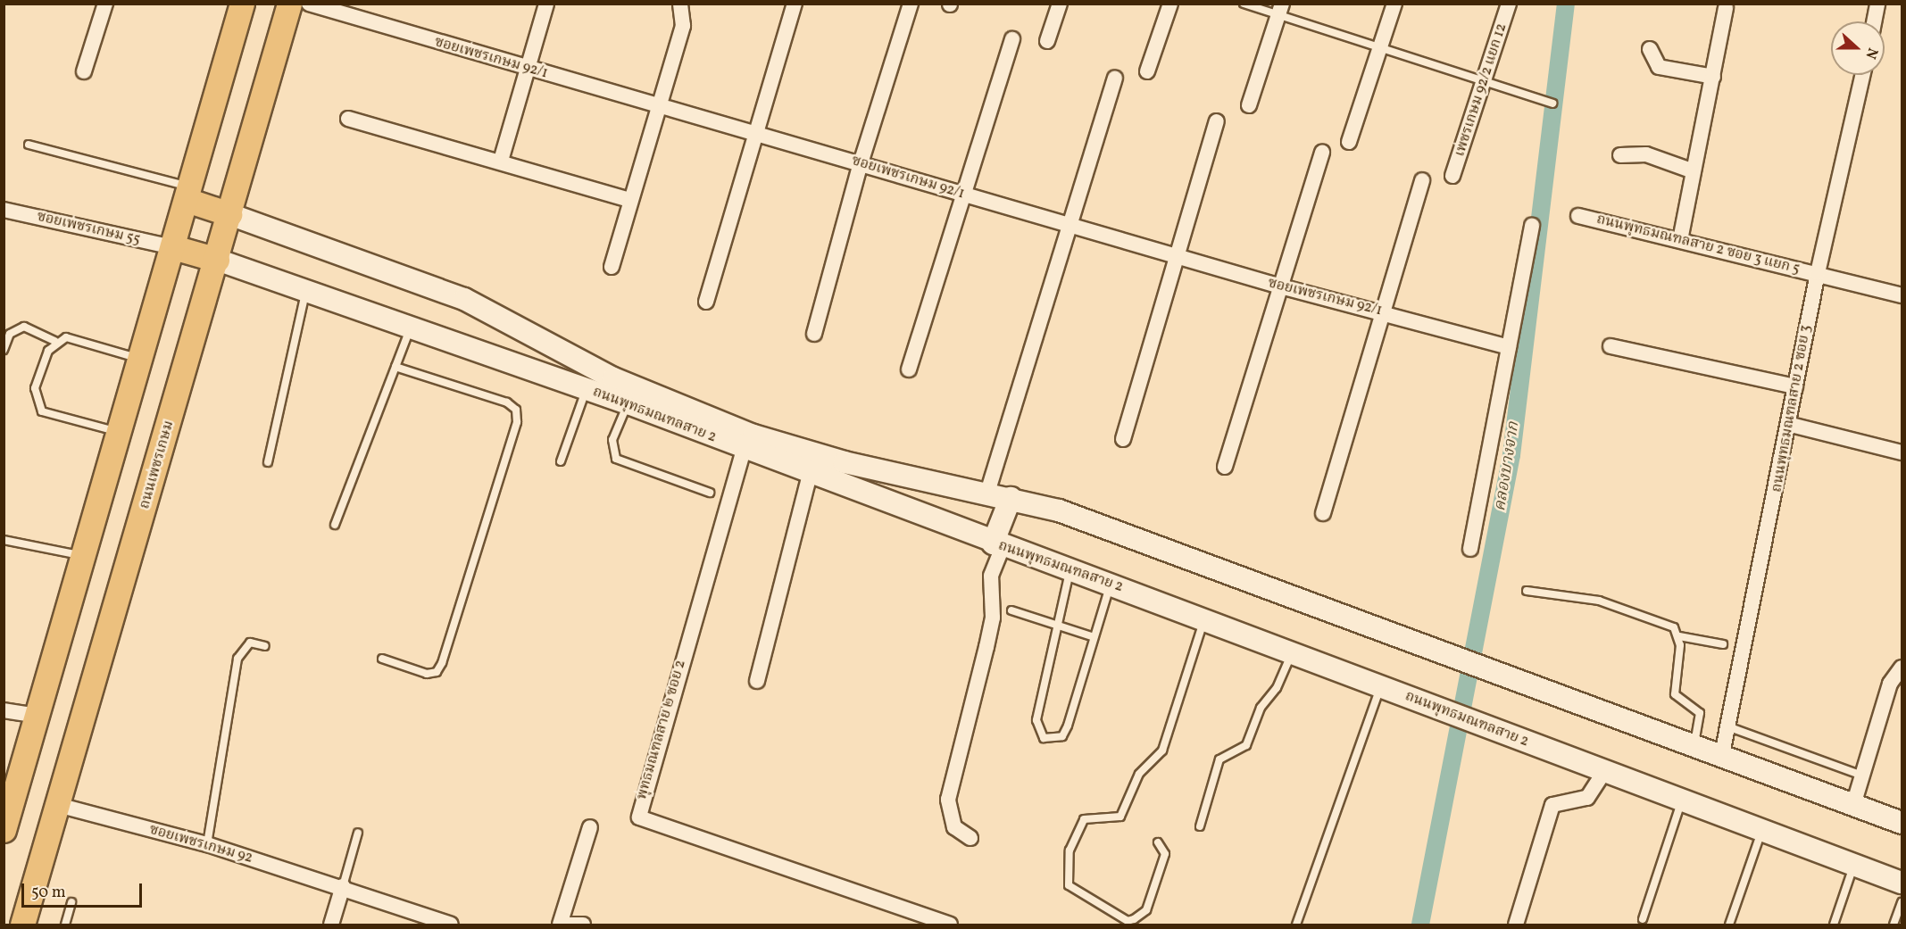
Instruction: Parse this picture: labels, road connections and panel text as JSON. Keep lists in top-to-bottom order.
{
  "streets": {
    "main road": ["ถนนพุทธมณฑลสาย 2", "ถนนเพชรเกษม"],
    "street": [
      "ซอยเพชรเกษม 92/1",
      "เพชรเกษม 92/2 แยก 12",
      "ซอยเพชรเกษม 55",
      "ถนนพุทธมณฑลสาย 2 ซอย 3 แยก 5",
      "ถนนพุทธมณฑลสาย 2 ซอย 3",
      "พุทธมณฑลสาย ๒ ซอย 2",
      "ซอยเพชรเกษม 92"
    ]
  },
  "crossings": [
    ["ถนนพุทธมณฑลสาย 2 ซอย 3 แยก 5", "ถนนพุทธมณฑลสาย 2 ซอย 3"],
    ["ถนนพุทธมณฑลสาย 2 ซอย 3", "ถนนพุทธมณฑลสาย 2"],
    ["ถนนพุทธมณฑลสาย 2", "ถนนเพชรเกษม"],
    ["ถนนพุทธมณฑลสาย 2", "พุทธมณฑลสาย ๒ ซอย 2"],
    ["ถนนเพชรเกษม", "ซอยเพชรเกษม 92"]
  ],
  "water": ["คลองบางจาก"],
  "scale_bar": "50 m",
  "north": "right"
}
